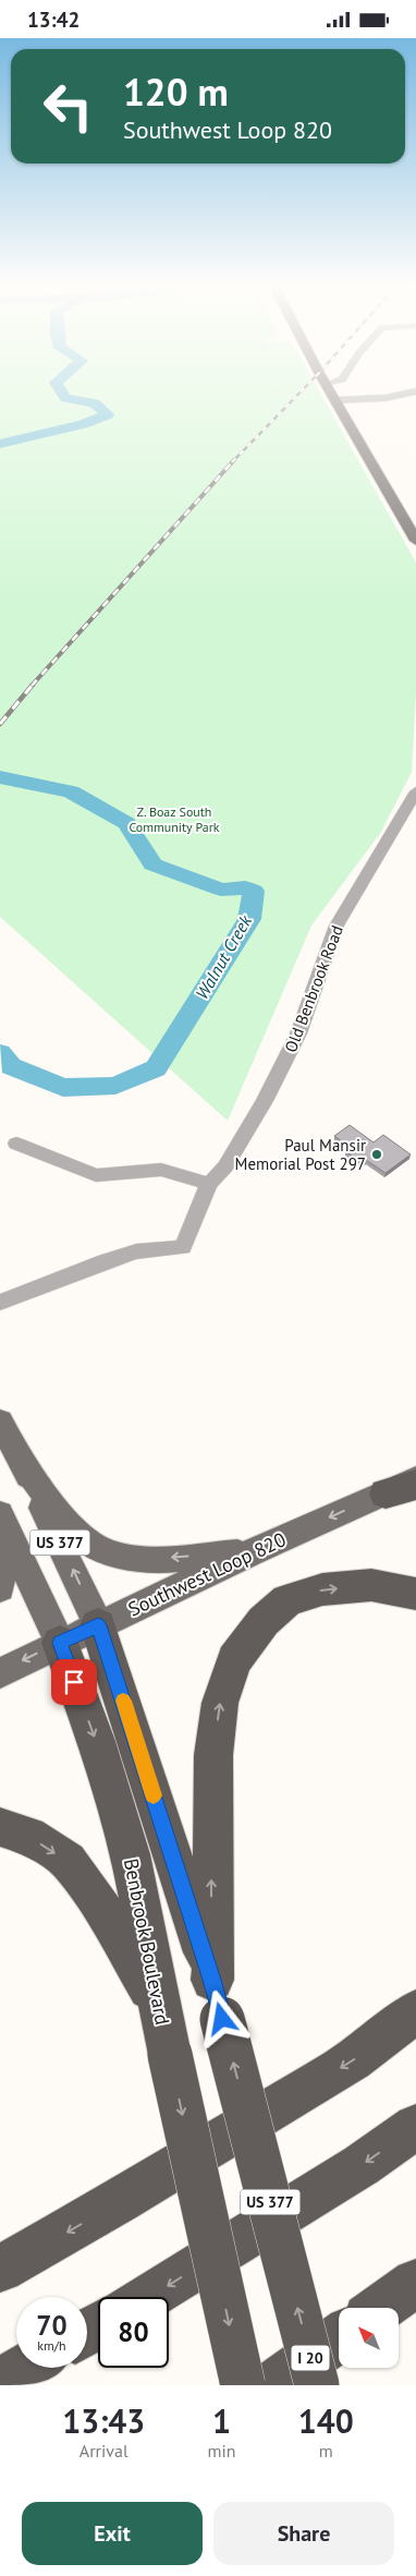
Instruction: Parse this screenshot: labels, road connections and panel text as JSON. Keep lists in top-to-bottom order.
{
  "streets": {
    "highway": ["US 377", "Benbrook Boulevard", "I 20"],
    "main road": ["Southwest Loop 820"],
    "street": ["Old Benbrook Road"]
  },
  "crossings": [
    ["US 377", "Southwest Loop 820"],
    ["Southwest Loop 820", "Benbrook Boulevard"]
  ],
  "one_way": ["Southwest Loop 820", "Benbrook Boulevard"],
  "water": ["Walnut Creek"],
  "parks": ["Z. Boaz South Community Park"],
  "places": ["Paul Mansir Memorial Post 297"],
  "north": "top left",
  "page": {
    "status": "13:42",
    "turn": ["120 m", "Southwest Loop 820"],
    "speed": "70 km/h",
    "limit": "80",
    "eta": [
      "13:43",
      "Arrival",
      "1",
      "min",
      "140",
      "m"
    ],
    "buttons": ["Exit", "Share"]
  }
}
